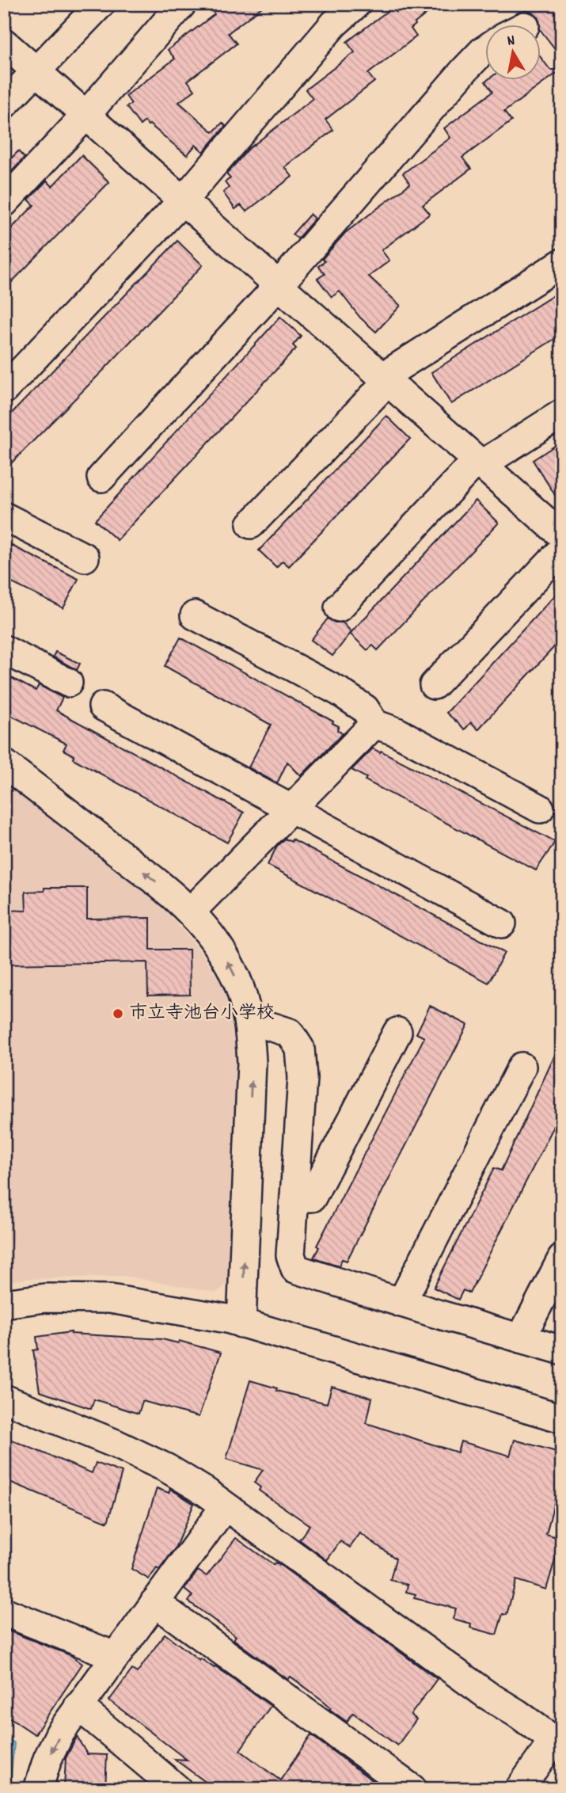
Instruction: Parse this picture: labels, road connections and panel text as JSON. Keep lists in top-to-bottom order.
{
  "places": ["市立寺池台小学校"],
  "north": "top"
}
